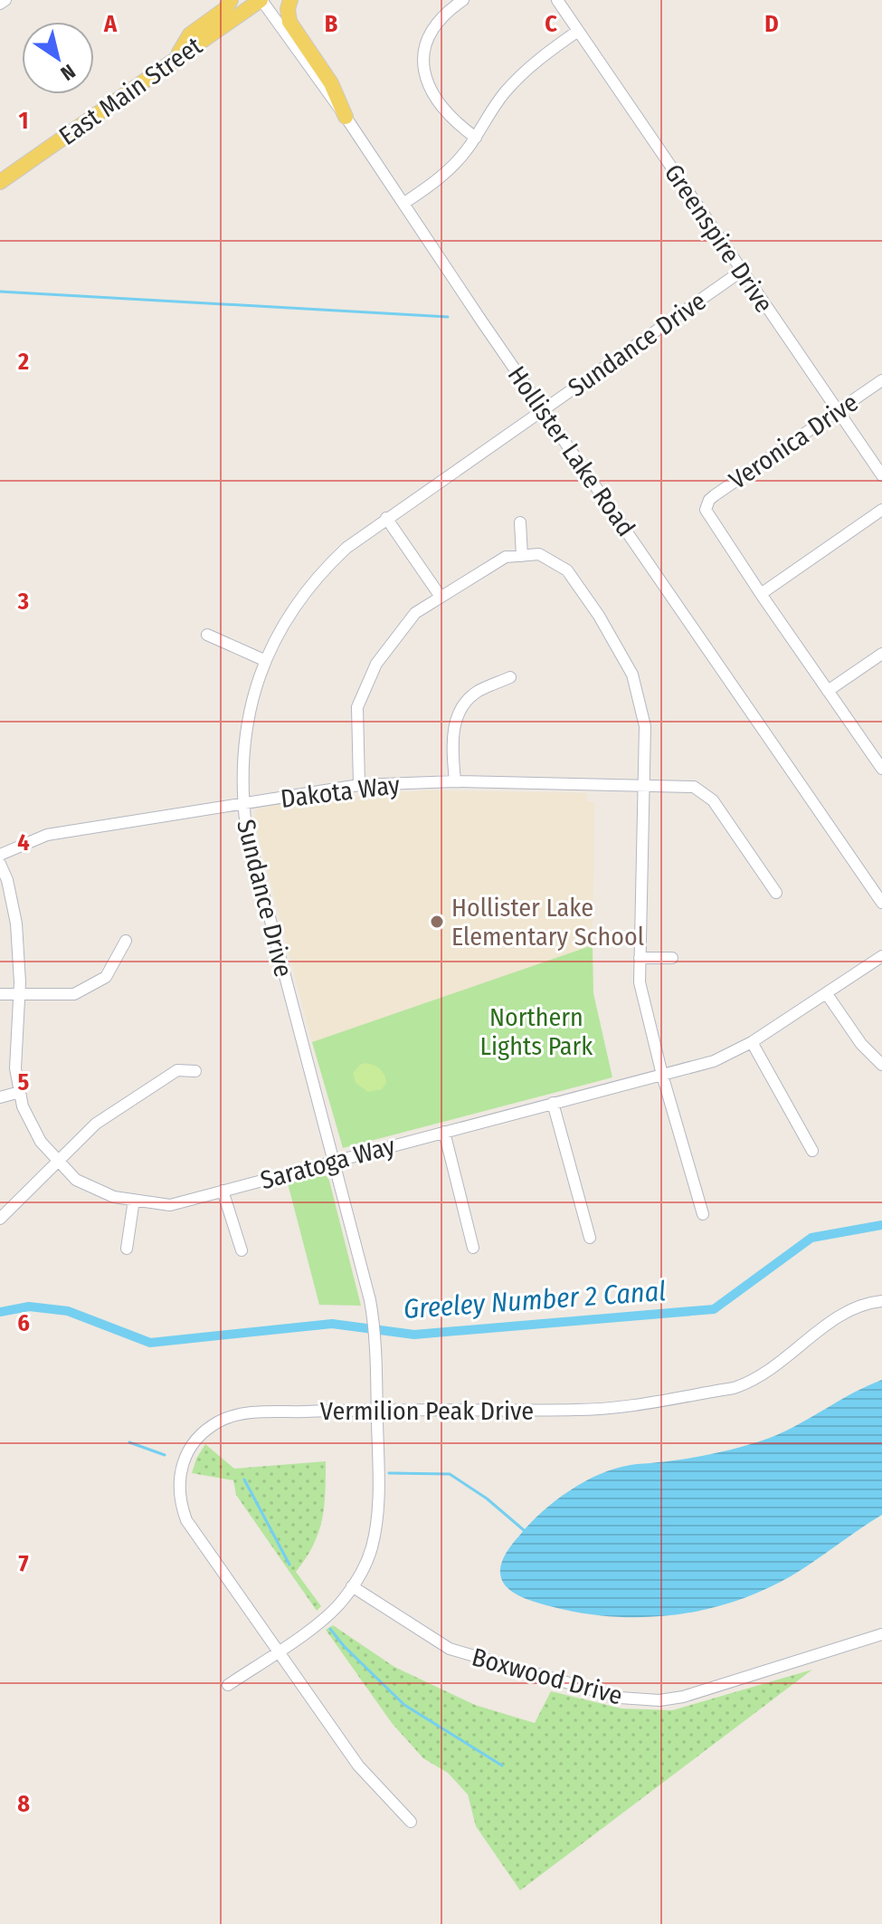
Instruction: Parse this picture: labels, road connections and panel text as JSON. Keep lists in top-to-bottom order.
{
  "streets": {
    "main road": ["East Main Street"],
    "street": [
      "Greenspire Drive",
      "Sundance Drive",
      "Veronica Drive",
      "Hollister Lake Road",
      "Dakota Way",
      "Saratoga Way",
      "Vermilion Peak Drive",
      "Boxwood Drive"
    ]
  },
  "crossings": [
    ["East Main Street", "Hollister Lake Road"],
    ["Greenspire Drive", "Sundance Drive"],
    ["Greenspire Drive", "Veronica Drive"],
    ["Sundance Drive", "Hollister Lake Road"],
    ["Sundance Drive", "Dakota Way"],
    ["Sundance Drive", "Saratoga Way"],
    ["Sundance Drive", "Vermilion Peak Drive"],
    ["Sundance Drive", "Boxwood Drive"]
  ],
  "water": ["Greeley Number 2 Canal"],
  "parks": ["Northern Lights Park"],
  "places": ["Hollister Lake Elementary School"],
  "north": "bottom right",
  "grid": {
    "columns": [
      "A",
      "B",
      "C",
      "D"
    ],
    "rows": [
      "1",
      "2",
      "3",
      "4",
      "5",
      "6",
      "7",
      "8"
    ]
  }
}
